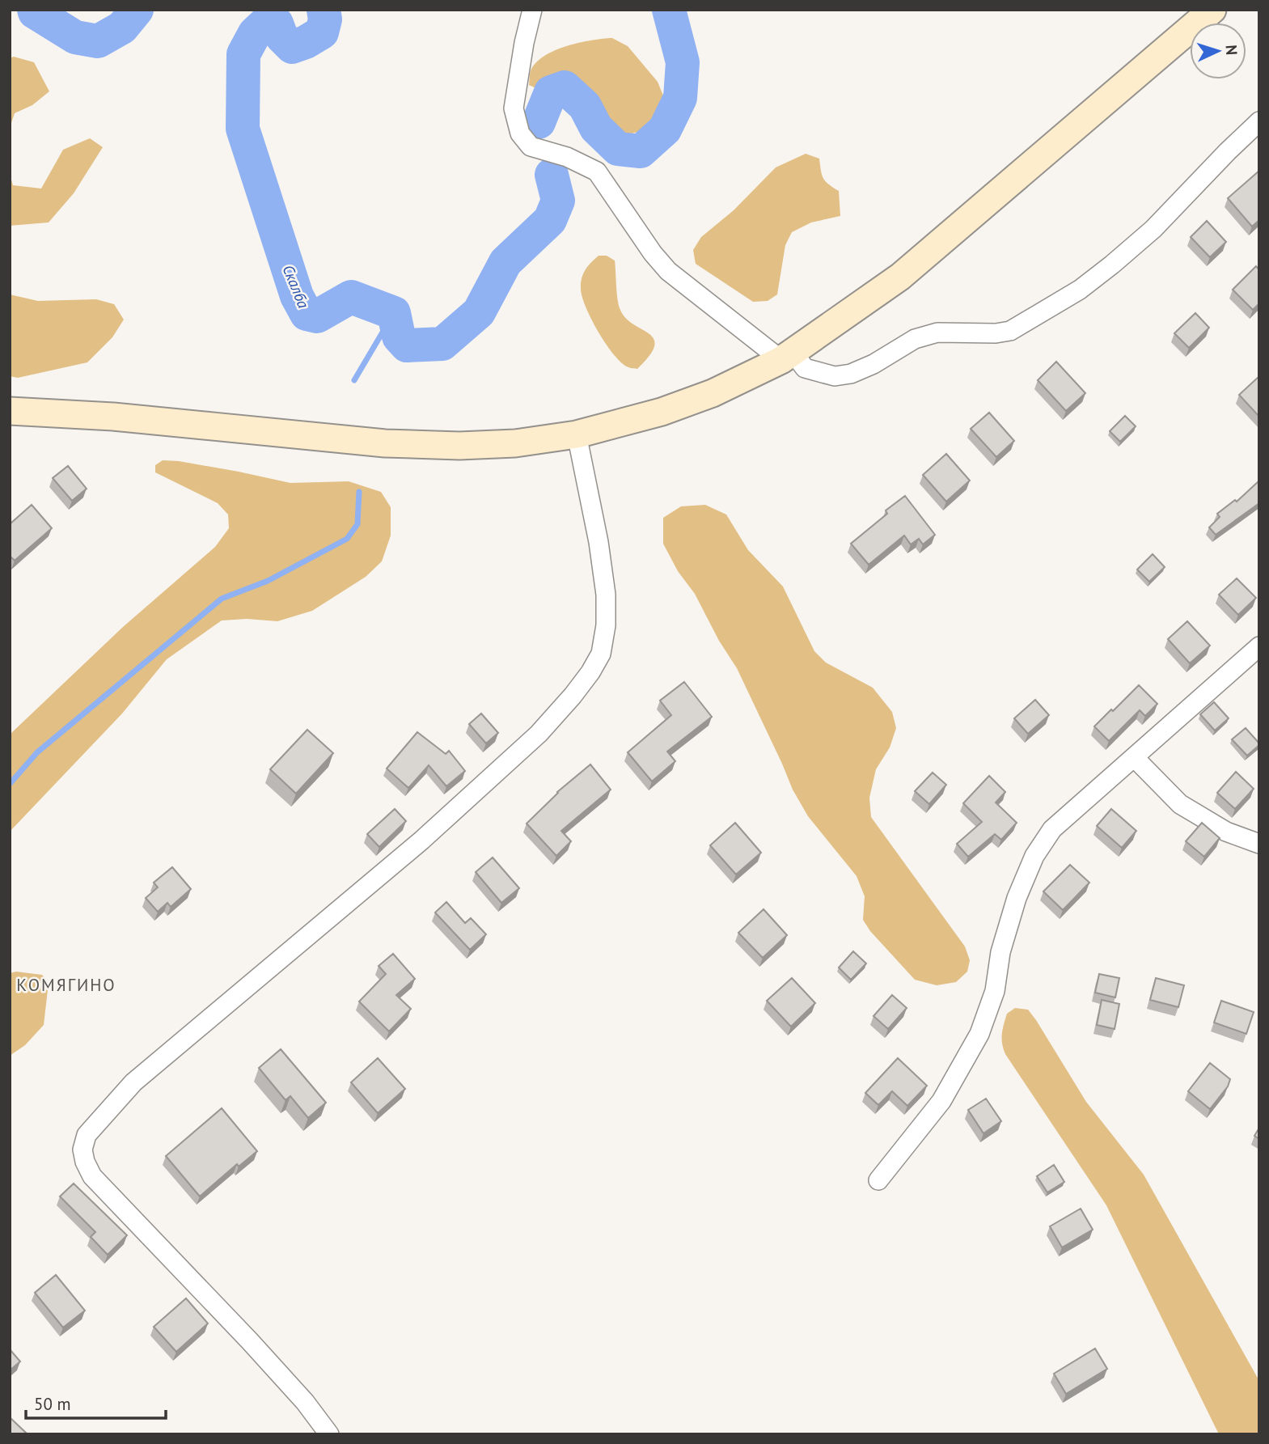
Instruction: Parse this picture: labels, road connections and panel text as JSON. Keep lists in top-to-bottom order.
{
  "districts": ["КОМЯГИНО"],
  "water": ["Скалба"],
  "scale_bar": "50 m",
  "north": "right"
}
